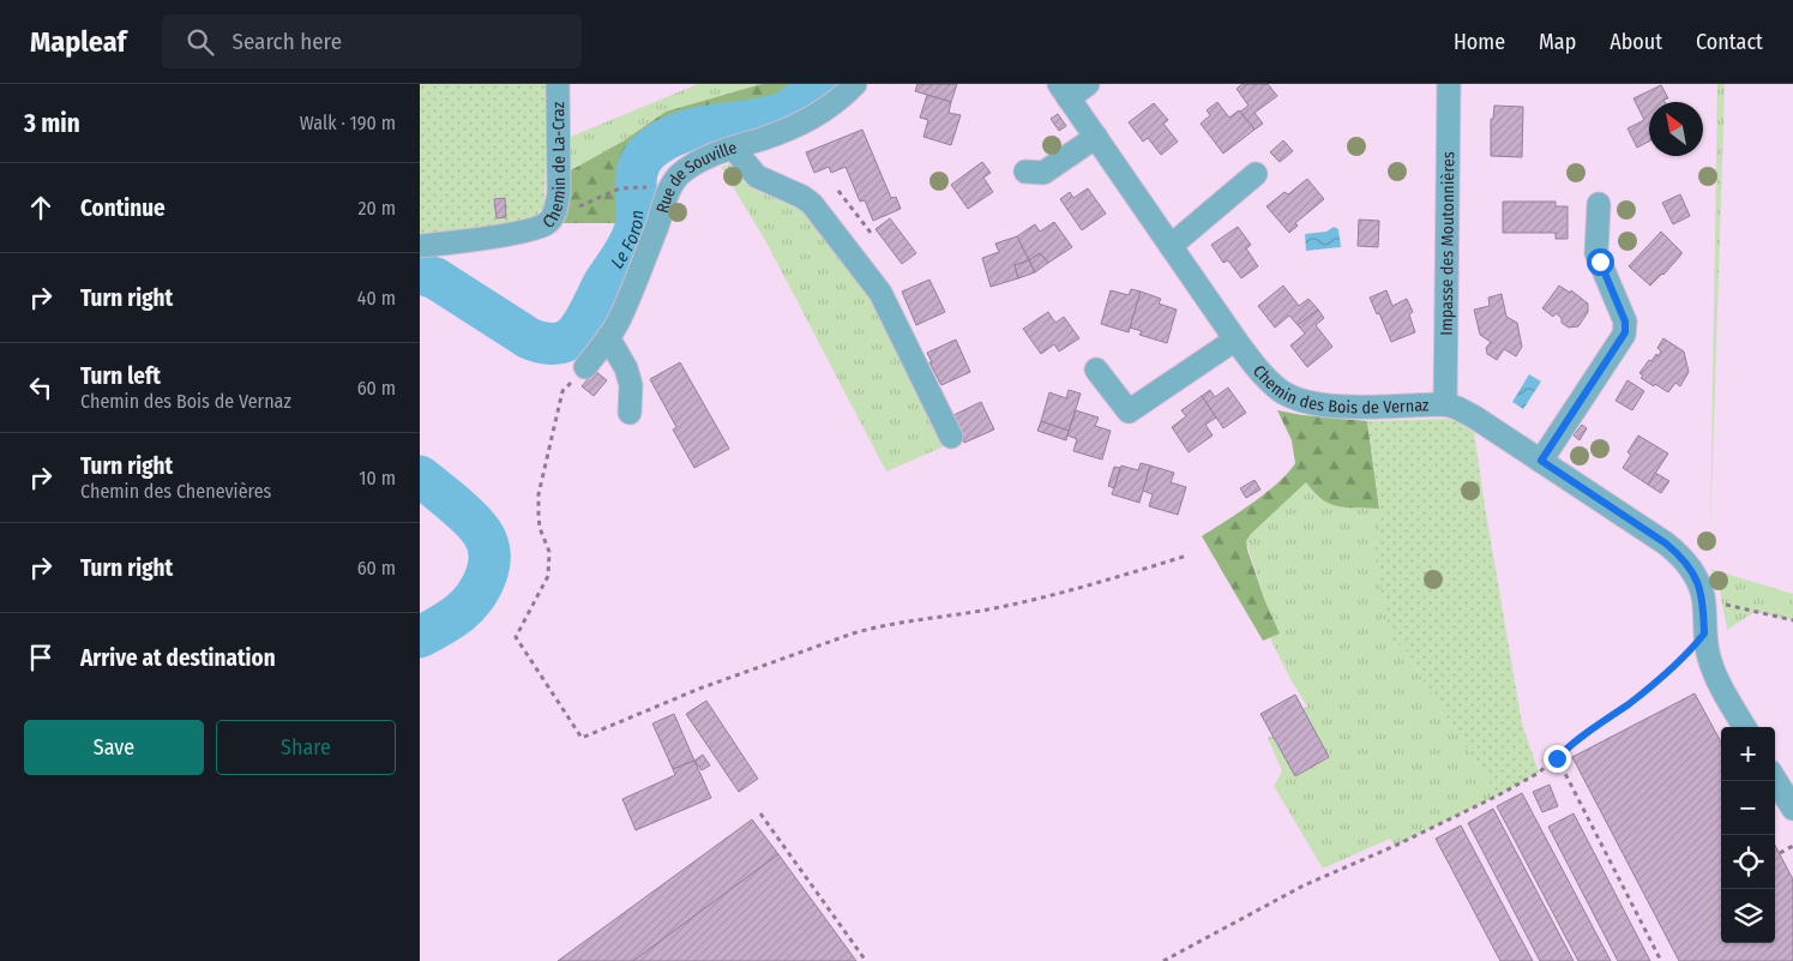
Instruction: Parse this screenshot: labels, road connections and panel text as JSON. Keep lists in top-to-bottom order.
{
  "streets": {
    "street": [
      "Chemin de La-Craz",
      "Rue de Souville",
      "Impasse des Moutonnières",
      "Chemin des Bois de Vernaz"
    ]
  },
  "crossings": [
    ["Impasse des Moutonnières", "Chemin des Bois de Vernaz"]
  ],
  "water": ["Le Foron"],
  "north": "top left",
  "page": {
    "header": "Mapleaf",
    "search": "Search here",
    "nav": [
      "Home",
      "Map",
      "About",
      "Contact"
    ],
    "heading": ["3 min", "Walk · 190 m"],
    "list": [
      ["Continue", "20 m"],
      ["Turn right", "40 m"],
      ["Turn left", "Chemin des Bois de Vernaz", "60 m"],
      ["Turn right", "Chemin des Chenevières", "10 m"],
      ["Turn right", "60 m"],
      "Arrive at destination"
    ],
    "buttons": ["Save", "Share"],
    "map_buttons": ["+", "−"]
  }
}
